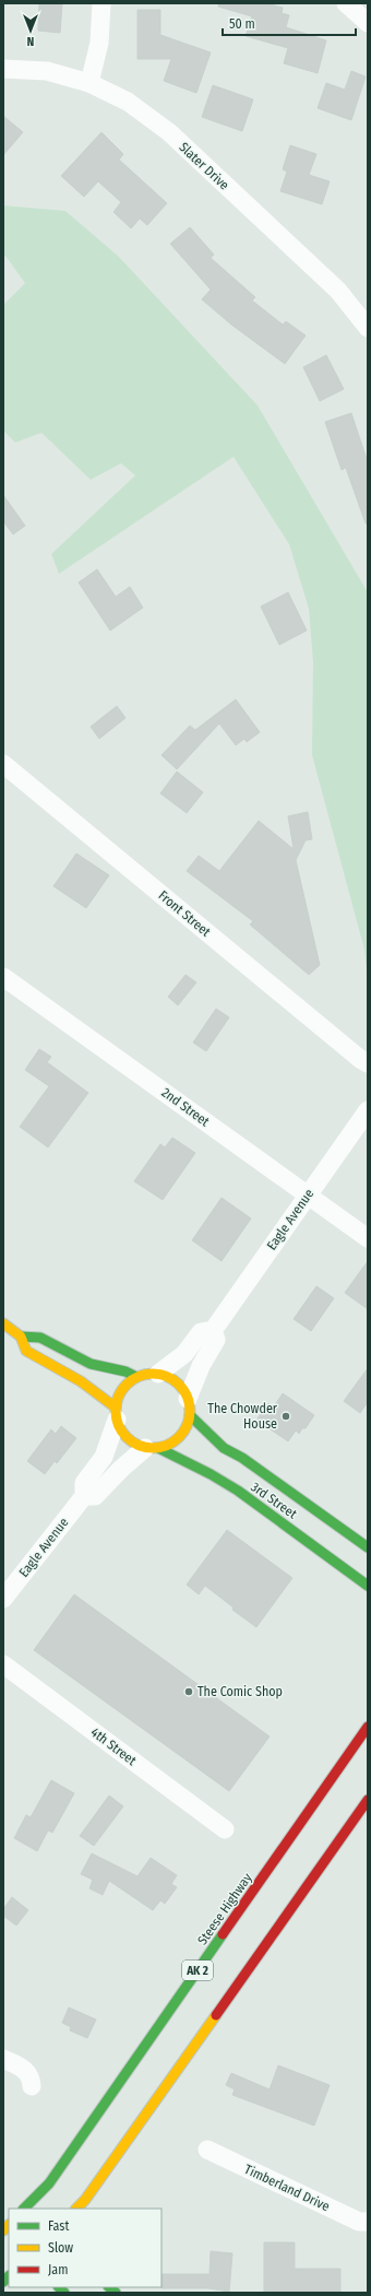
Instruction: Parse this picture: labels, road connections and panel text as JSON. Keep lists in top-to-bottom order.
{
  "streets": {
    "main road": ["3rd Street", "Steese Highway", "AK 2"],
    "street": [
      "Slater Drive",
      "Front Street",
      "2nd Street",
      "Eagle Avenue",
      "4th Street",
      "Timberland Drive"
    ]
  },
  "crossings": [
    ["2nd Street", "Eagle Avenue"],
    ["Eagle Avenue", "3rd Street"]
  ],
  "places": ["The Chowder House", "The Comic Shop"],
  "legend": ["Fast", "Slow", "Jam"],
  "scale_bar": "50 m",
  "north": "bottom"
}
